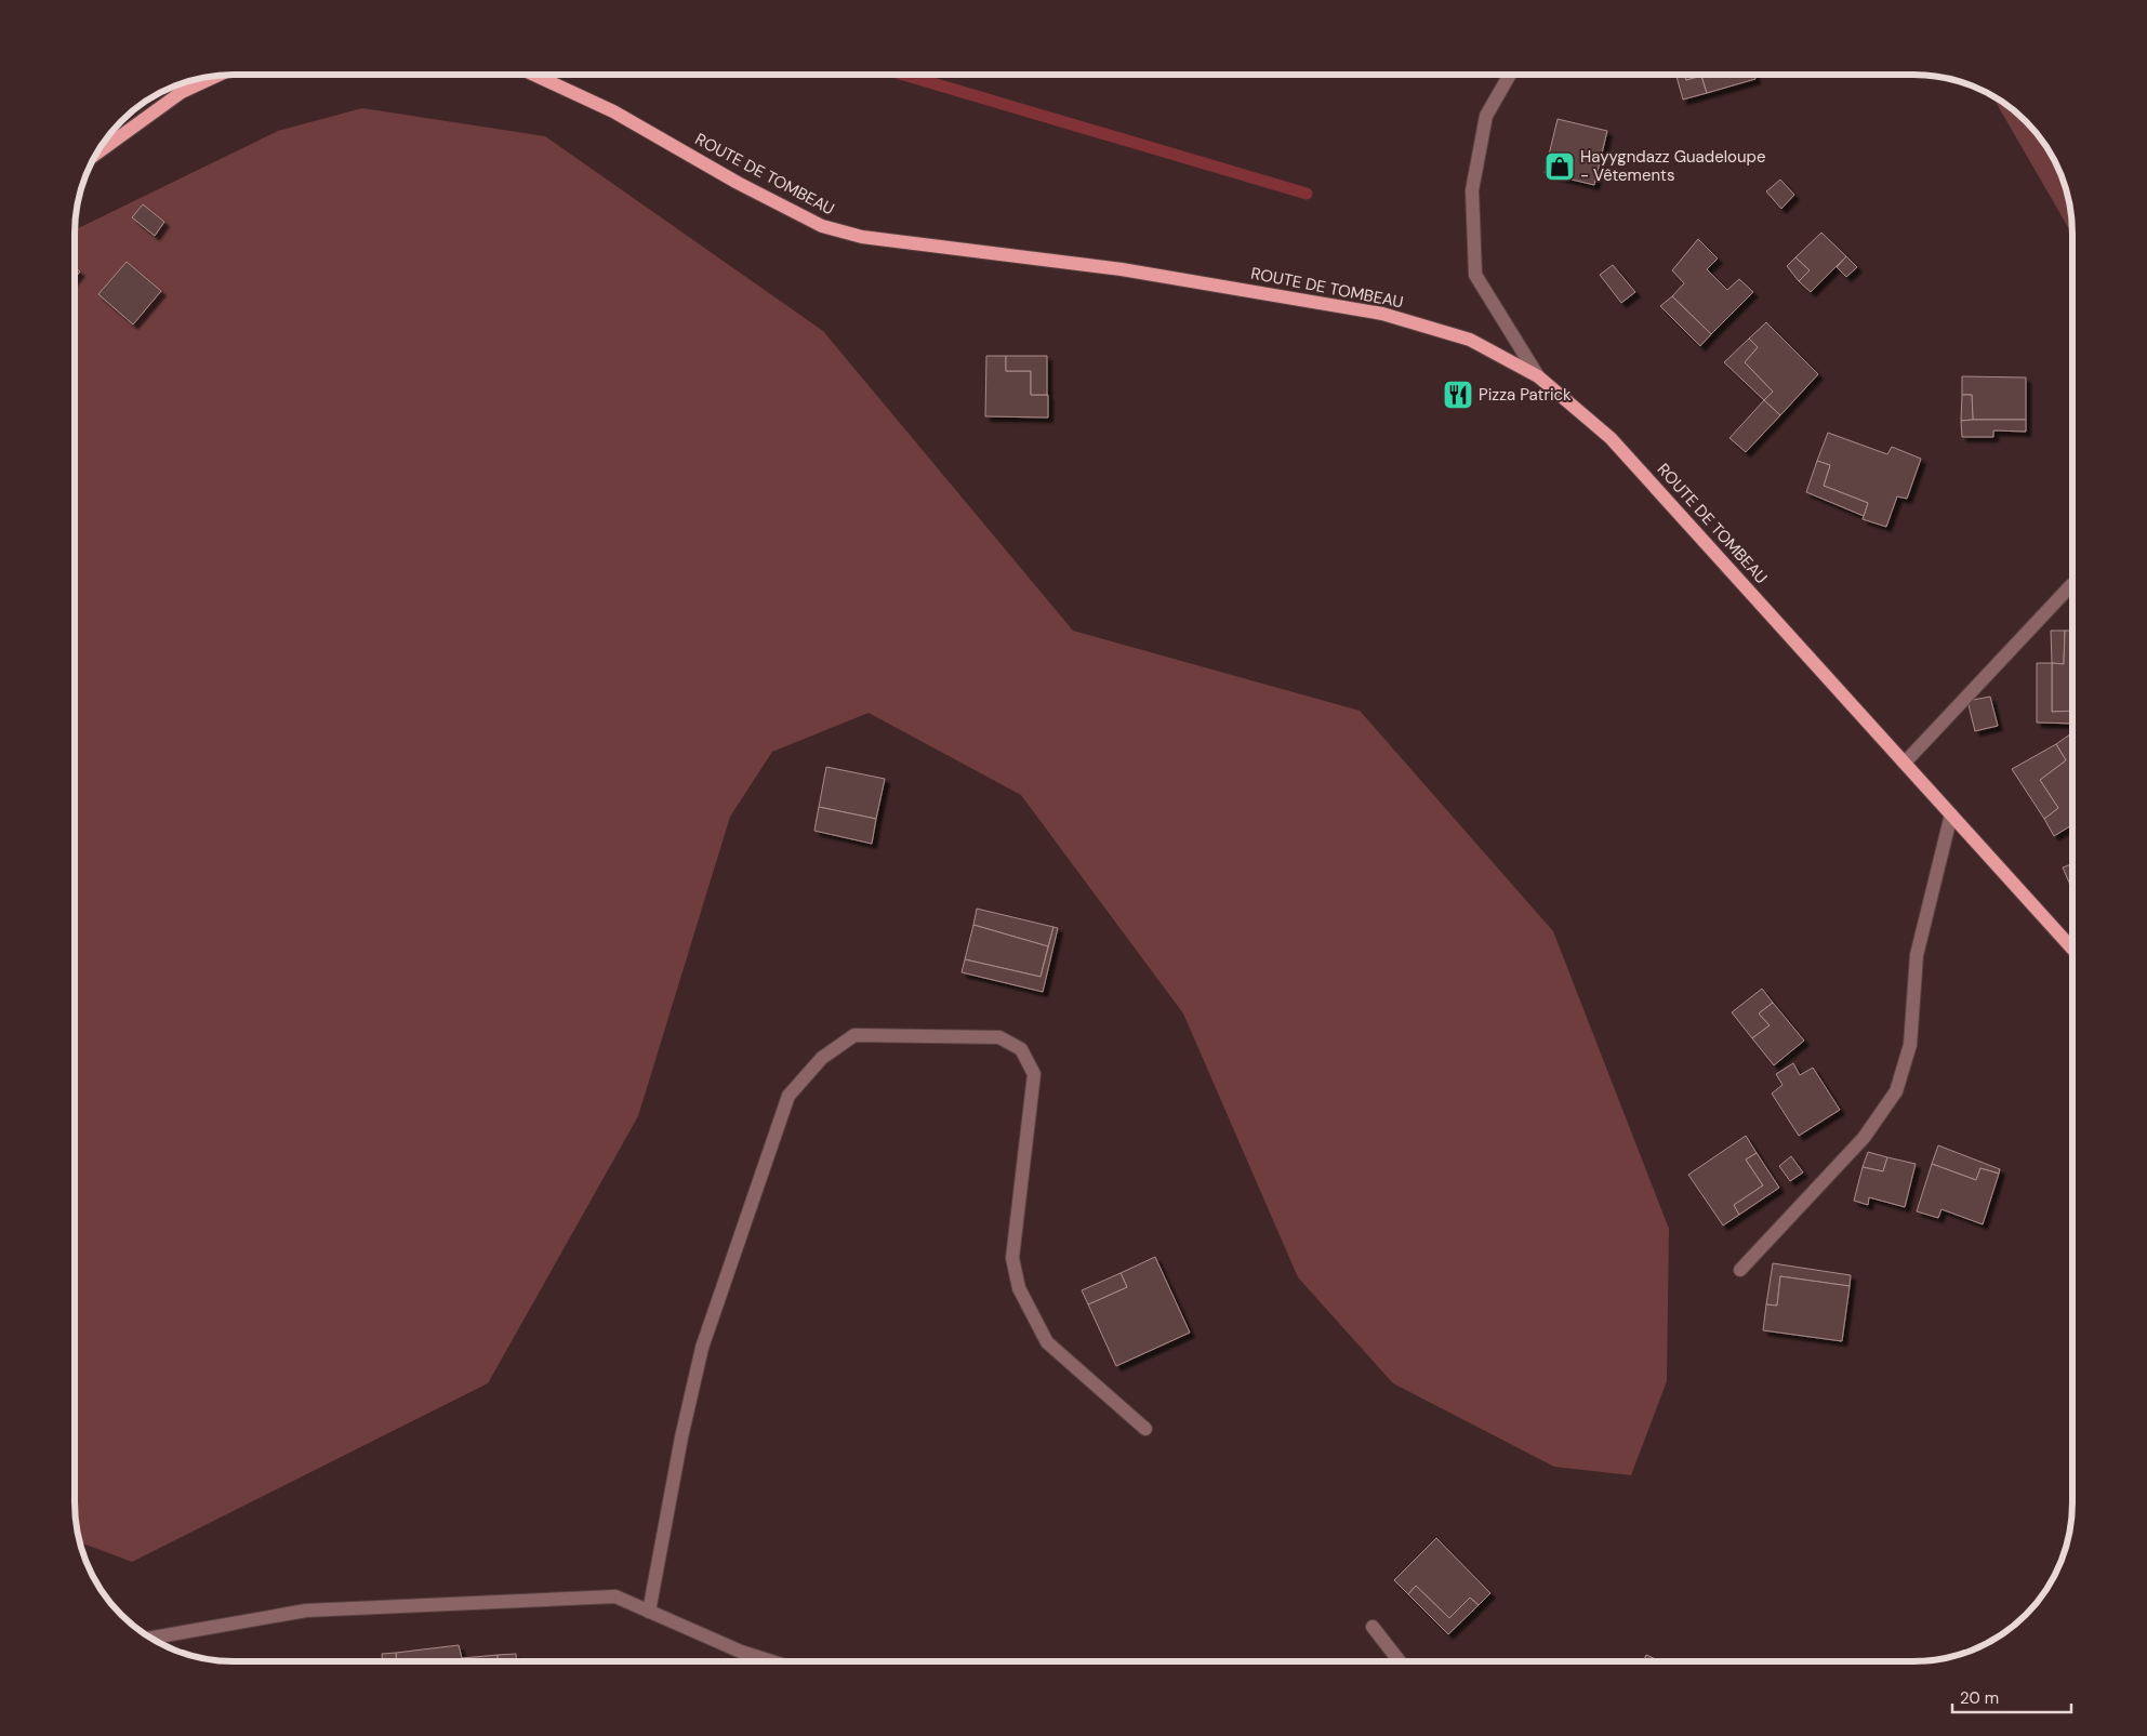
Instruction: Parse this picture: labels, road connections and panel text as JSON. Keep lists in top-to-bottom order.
{
  "streets": {
    "main road": ["ROUTE DE TOMBEAU"]
  },
  "places": {
    "shop": ["Hayygndazz Guadeloupe - Vêtements"],
    "restaurant": ["Pizza Patrick"]
  },
  "scale_bar": "20 m"
}
